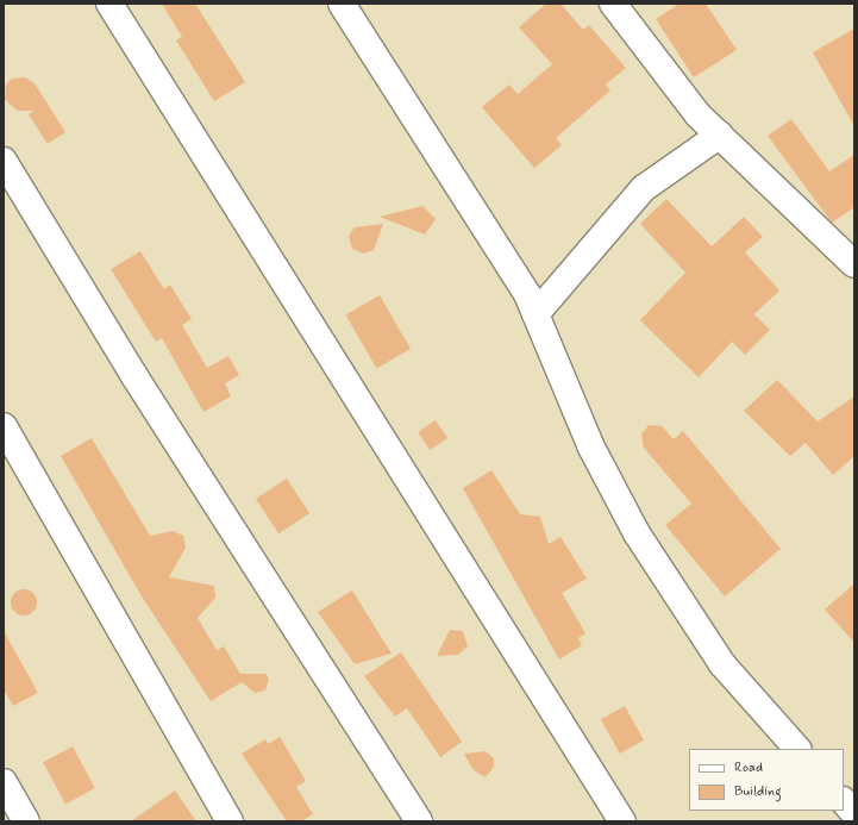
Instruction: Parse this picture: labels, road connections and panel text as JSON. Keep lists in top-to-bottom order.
{
  "legend": ["Road", "Building"]
}
